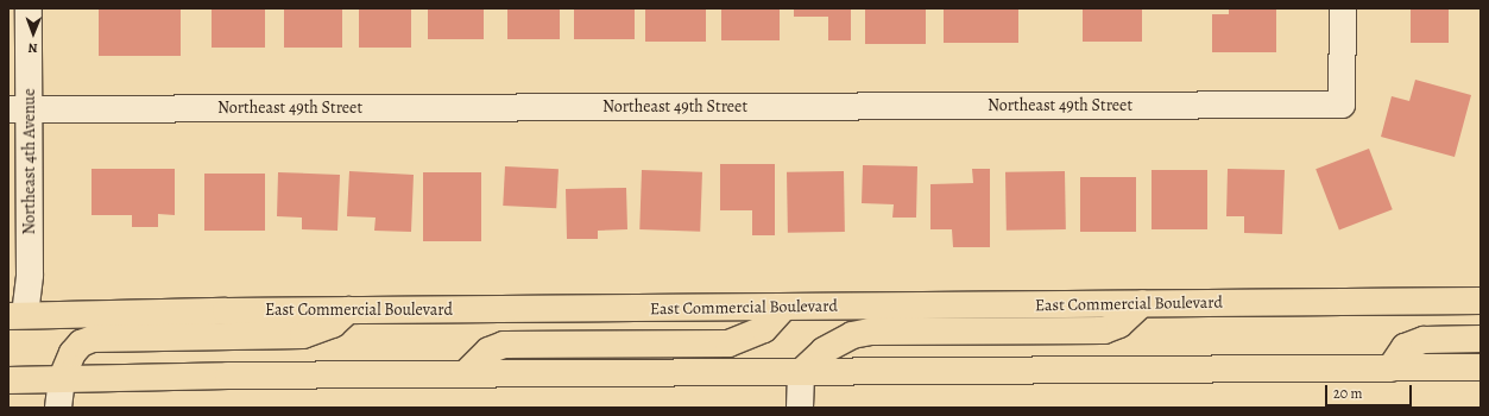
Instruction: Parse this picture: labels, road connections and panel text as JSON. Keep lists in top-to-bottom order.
{
  "streets": {
    "main road": ["East Commercial Boulevard"],
    "street": ["Northeast 49th Street", "Northeast 4th Avenue"]
  },
  "crossings": [
    ["Northeast 49th Street", "Northeast 4th Avenue"],
    ["Northeast 4th Avenue", "East Commercial Boulevard"]
  ],
  "scale_bar": "20 m",
  "north": "bottom"
}
